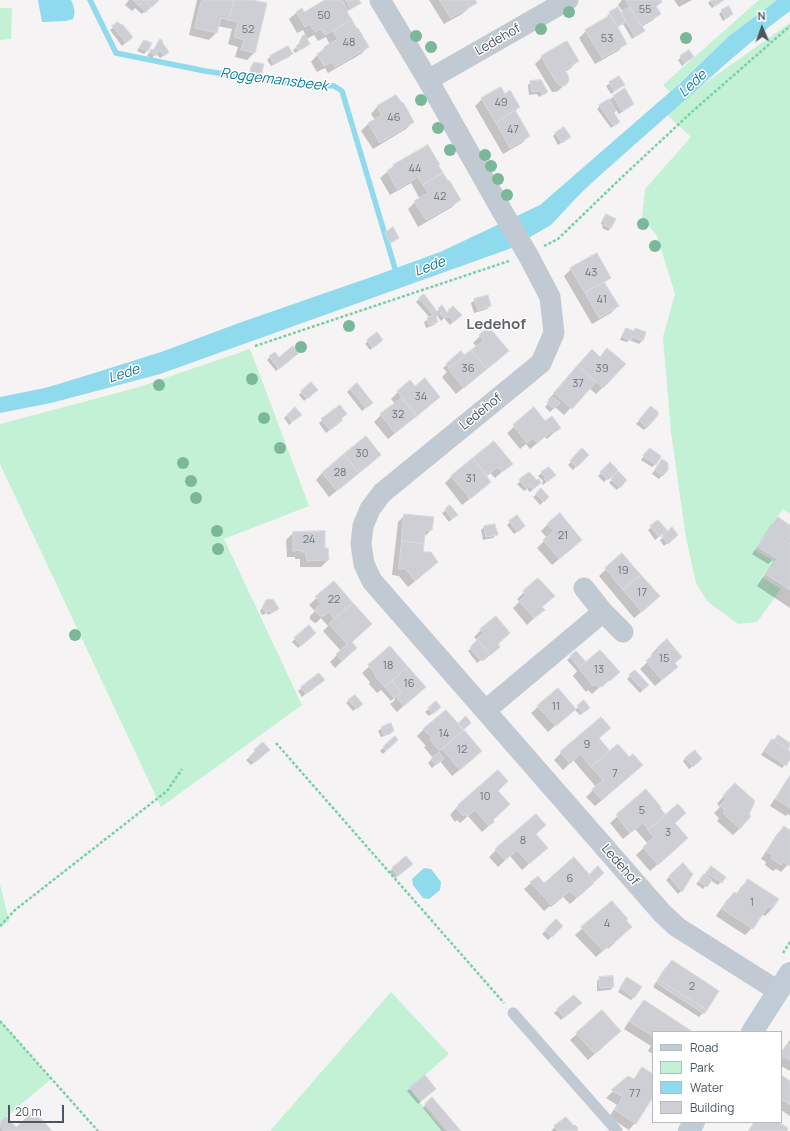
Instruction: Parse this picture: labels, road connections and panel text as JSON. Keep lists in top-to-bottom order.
{
  "streets": {
    "street": ["Ledehof"]
  },
  "districts": ["Ledehof"],
  "water": ["Roggemansbeek", "Lede"],
  "house_numbers": [
    "55",
    "50",
    "52",
    "53",
    "48",
    "49",
    "46",
    "47",
    "44",
    "42",
    "43",
    "41",
    "36",
    "39",
    "37",
    "34",
    "32",
    "30",
    "28",
    "31",
    "21",
    "24",
    "19",
    "17",
    "22",
    "15",
    "18",
    "13",
    "16",
    "11",
    "14",
    "9",
    "12",
    "7",
    "10",
    "5",
    "3",
    "8",
    "6",
    "1",
    "4",
    "2",
    "77"
  ],
  "legend": [
    "Road",
    "Park",
    "Water",
    "Building"
  ],
  "scale_bar": "20 m",
  "north": "top"
}
